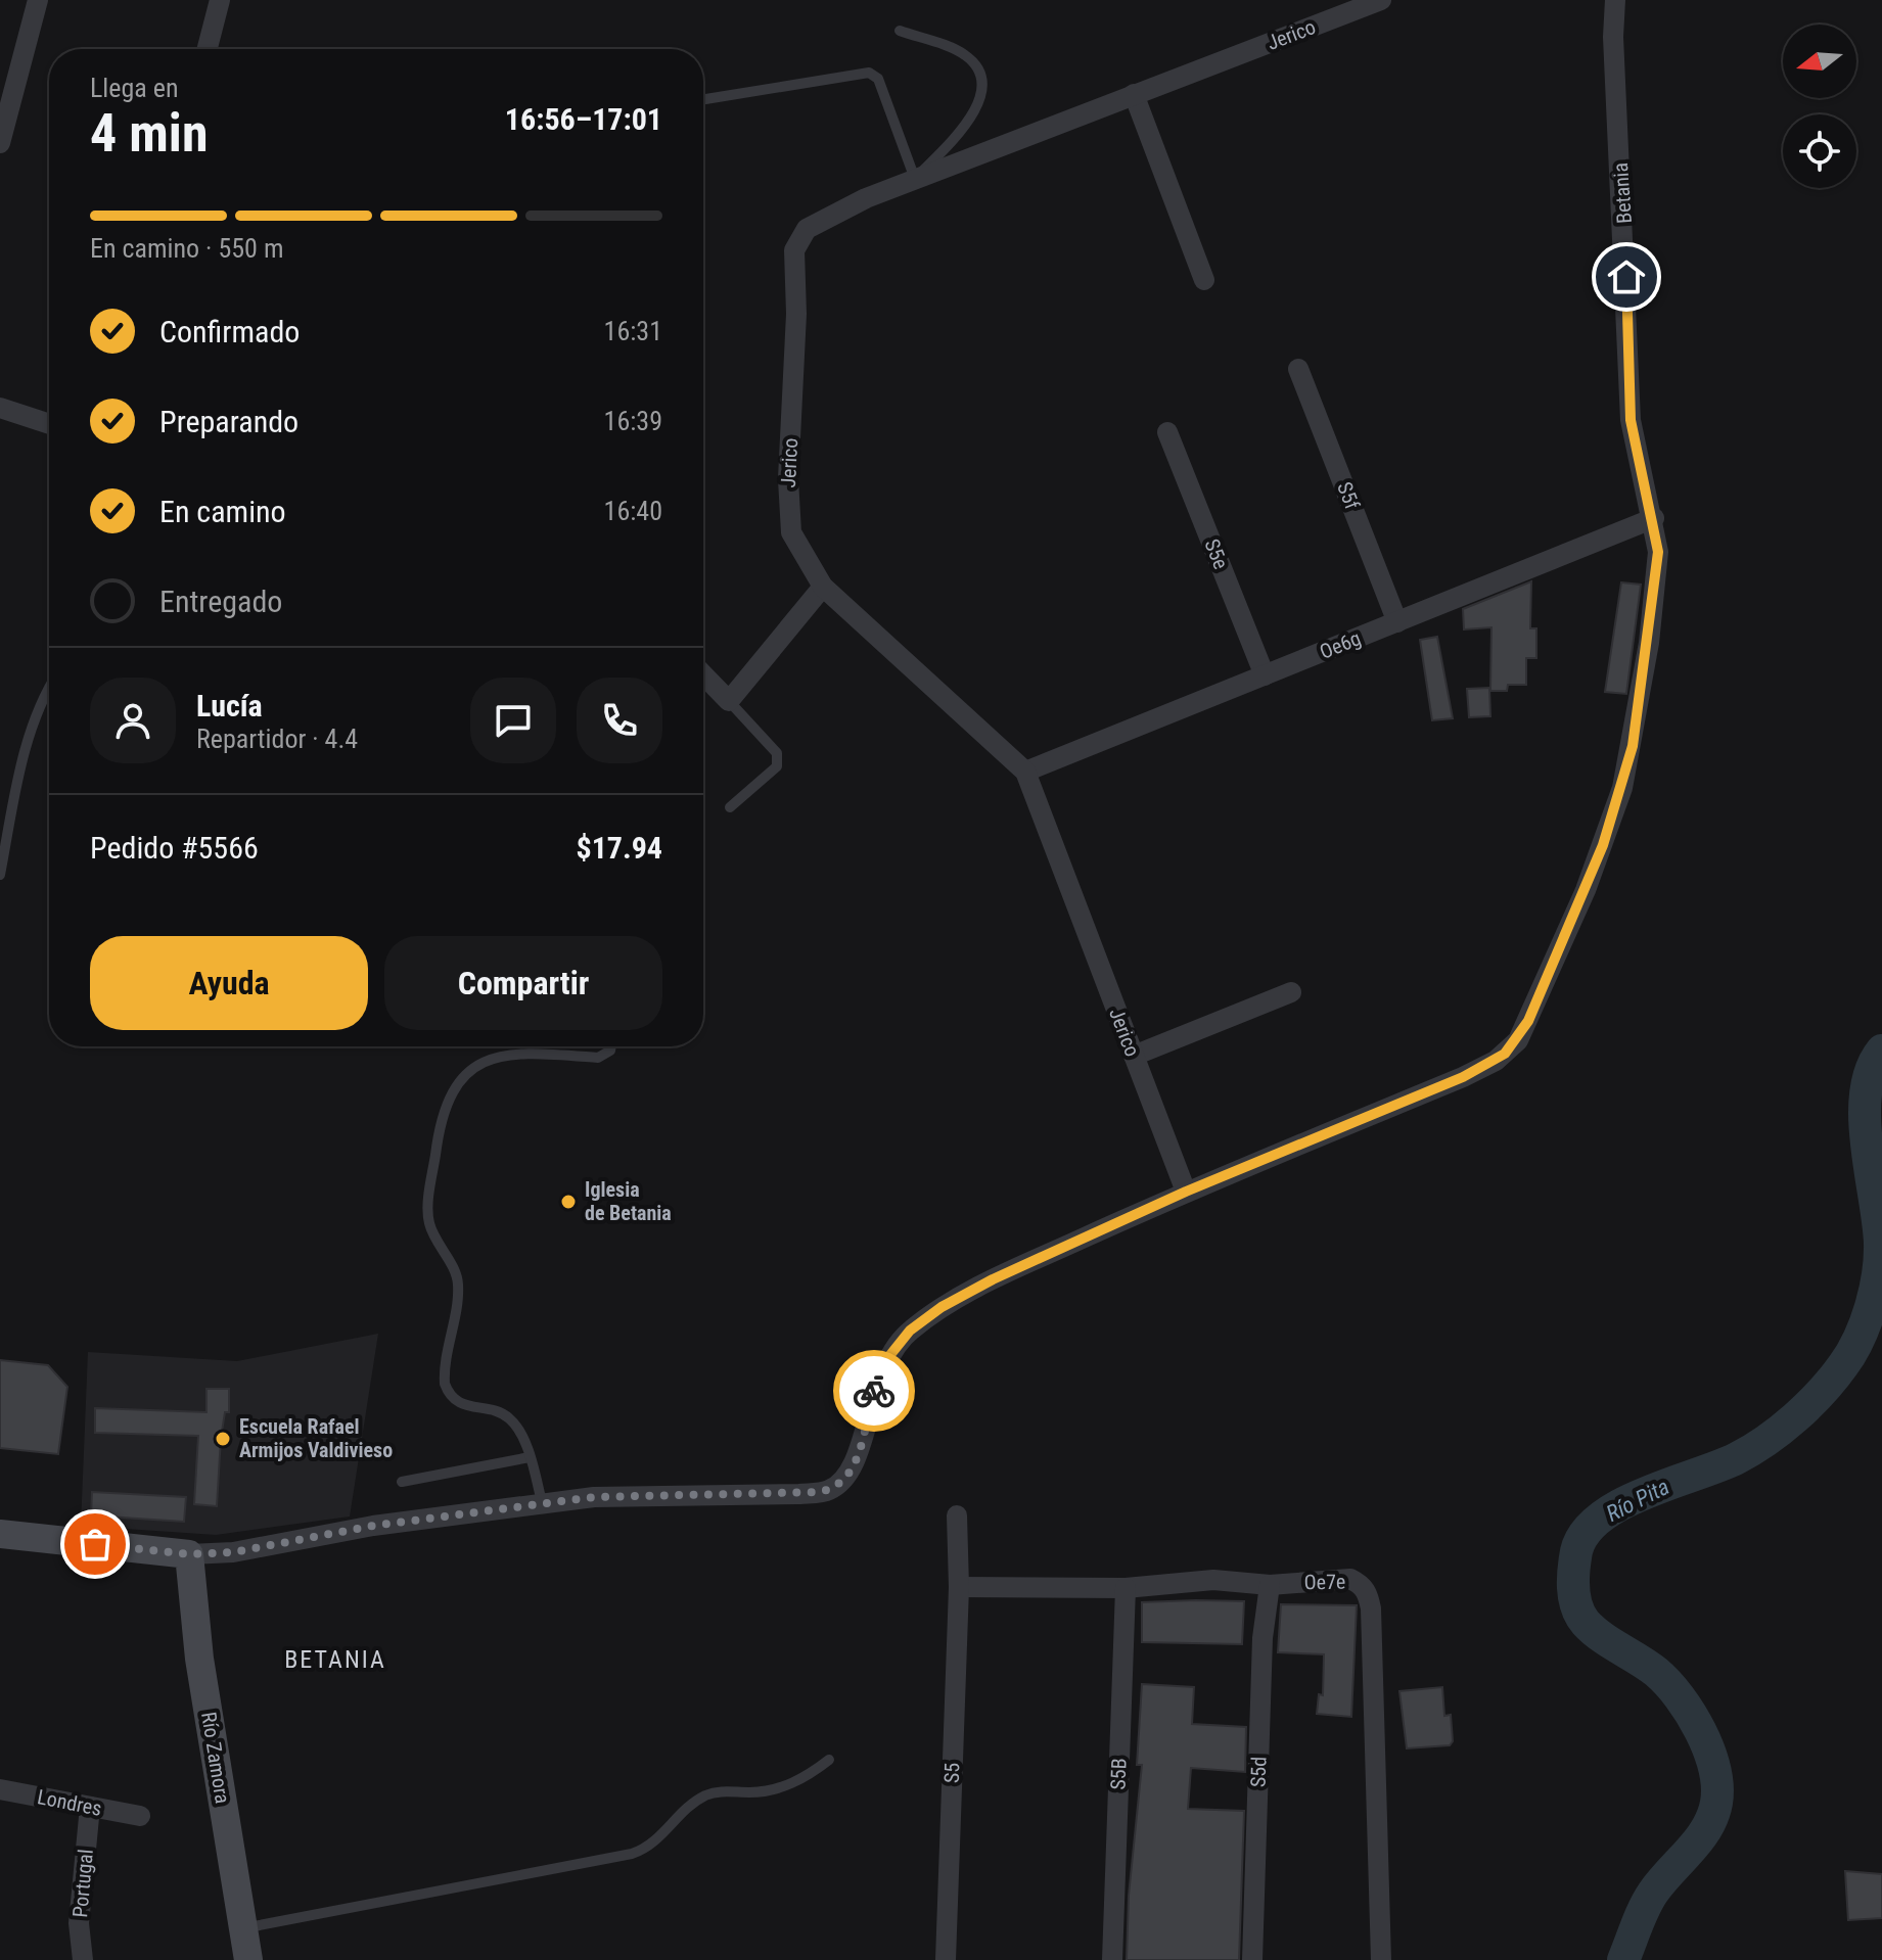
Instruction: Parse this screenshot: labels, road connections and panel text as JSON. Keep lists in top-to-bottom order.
{
  "streets": {
    "street": [
      "Jerico",
      "Betania",
      "S5f",
      "S5e",
      "Oe6g",
      "Oe7e",
      "Río Zamora",
      "S5d",
      "S5",
      "S5B",
      "Londres",
      "Portugal"
    ]
  },
  "crossings": [
    ["Jerico", "Betania"],
    ["Jerico", "Oe6g"],
    ["Betania", "Oe6g"],
    ["S5f", "Oe6g"],
    ["S5e", "Oe6g"],
    ["Oe7e", "S5d"],
    ["Oe7e", "S5"],
    ["Oe7e", "S5B"],
    ["Londres", "Portugal"]
  ],
  "districts": ["BETANIA"],
  "water": ["Río Pita"],
  "places": ["Iglesia de Betania", "Escuela Rafael Armijos Valdivieso"],
  "north": "left",
  "page": {
    "heading": ["4 min", "Llega en", "16:56–17:01"],
    "panel": [
      "Lucía",
      "Repartidor · 4.4",
      "Pedido #5566",
      "$17.94"
    ],
    "bar": "En camino · 550 m",
    "list": [
      ["Confirmado", "16:31"],
      ["Preparando", "16:39"],
      ["En camino", "16:40"],
      "Entregado"
    ],
    "buttons": ["Ayuda", "Compartir"]
  }
}
